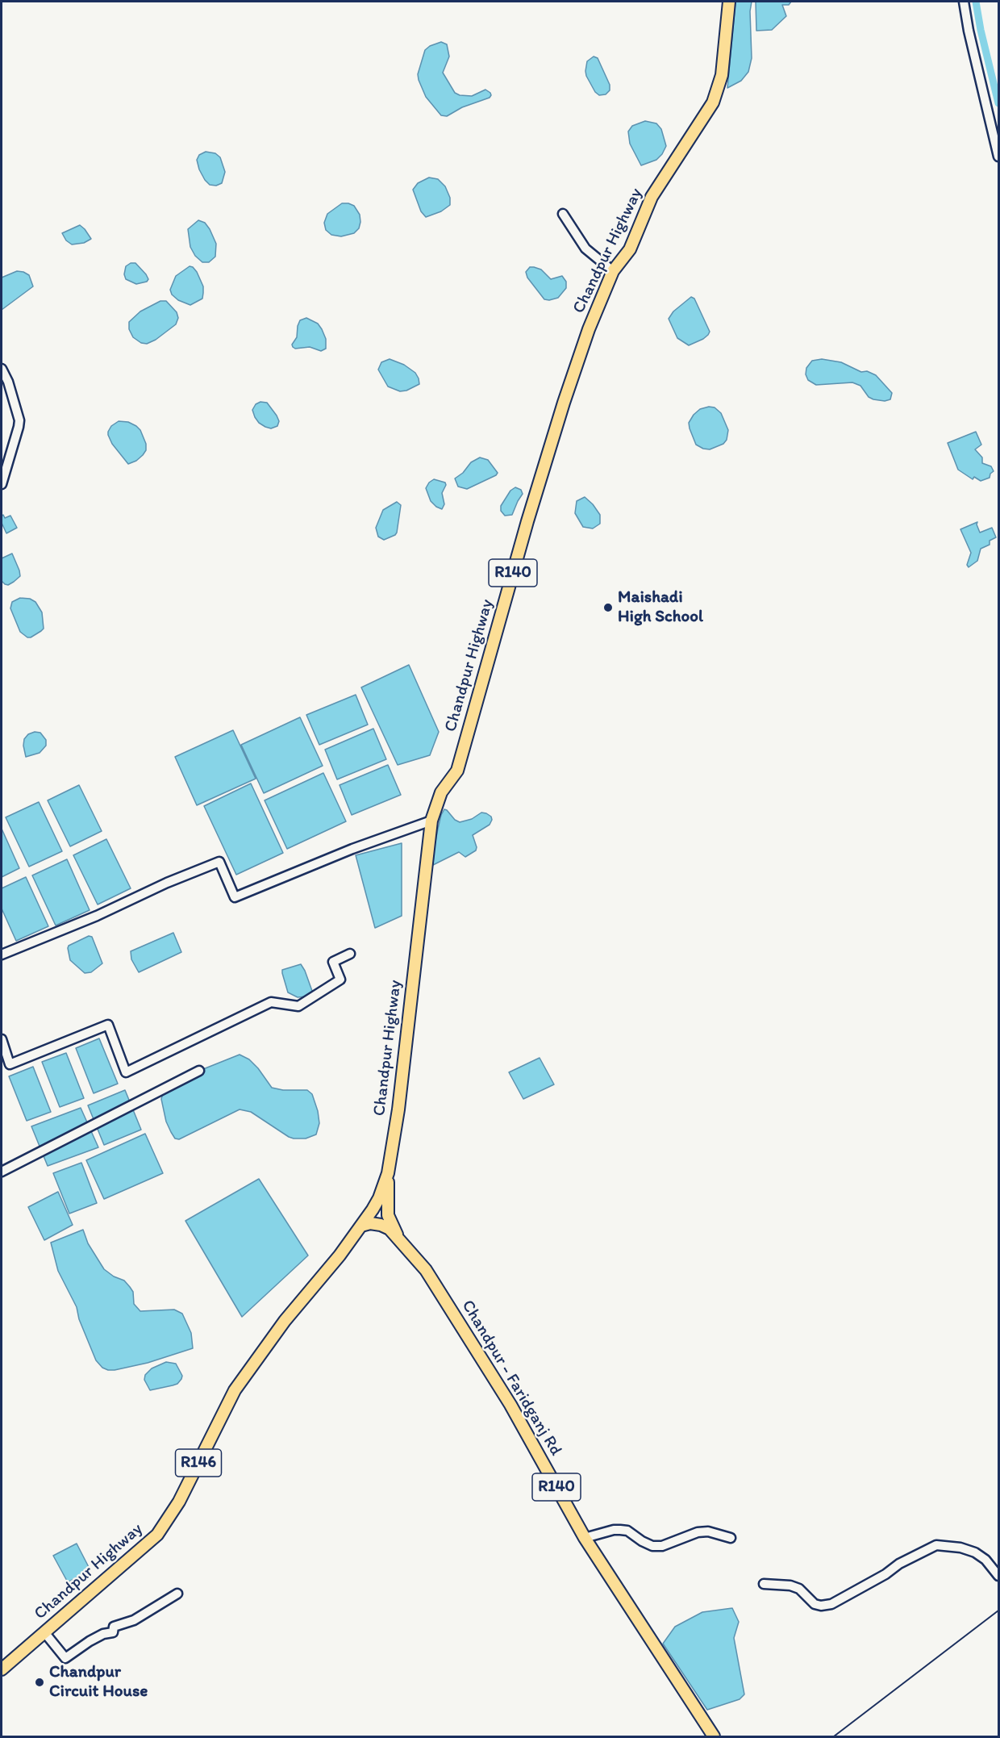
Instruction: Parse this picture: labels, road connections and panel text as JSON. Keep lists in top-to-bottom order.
{
  "streets": {
    "main road": [
      "Chandpur Highway",
      "R140",
      "Chandpur - Faridganj Rd",
      "R146"
    ]
  },
  "crossings": [
    ["Chandpur Highway", "R140"],
    ["R140", "Chandpur - Faridganj Rd"]
  ],
  "places": ["Maishadi High School", "Chandpur Circuit House"]
}
